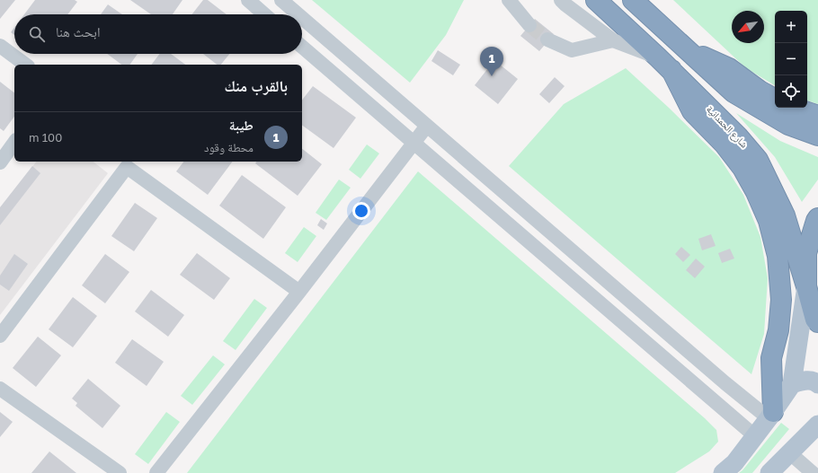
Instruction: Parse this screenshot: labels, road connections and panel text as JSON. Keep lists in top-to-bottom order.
{
  "streets": {
    "highway": ["شارع الحمدانية"]
  },
  "north": "bottom left",
  "page": {
    "map_buttons": ["+", "−"],
    "search": "ابحث هنا",
    "pins": "1",
    "heading": "بالقرب منك",
    "list": [
      {
        "mark": "1",
        "name": "طيبة",
        "note": "محطة وقود",
        "value": "100 m"
      }
    ]
  }
}
